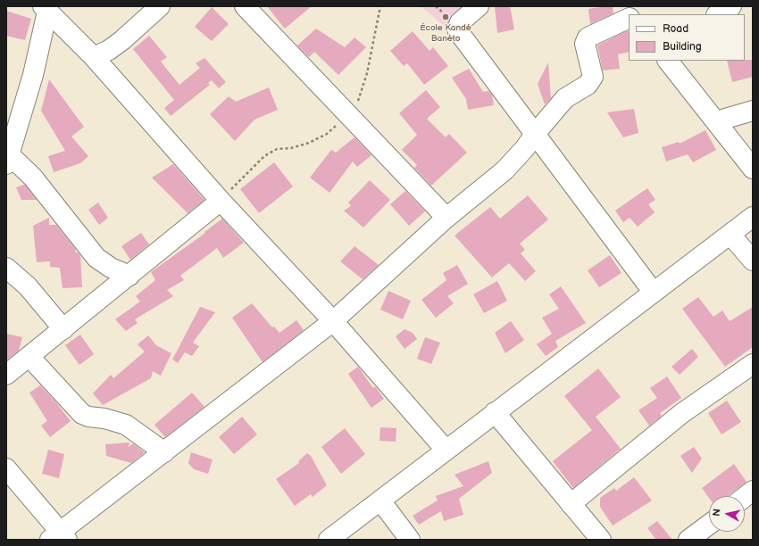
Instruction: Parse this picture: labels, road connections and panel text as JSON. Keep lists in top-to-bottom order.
{
  "places": ["École Kandé Banéto"],
  "legend": ["Road", "Building"],
  "north": "left"
}
